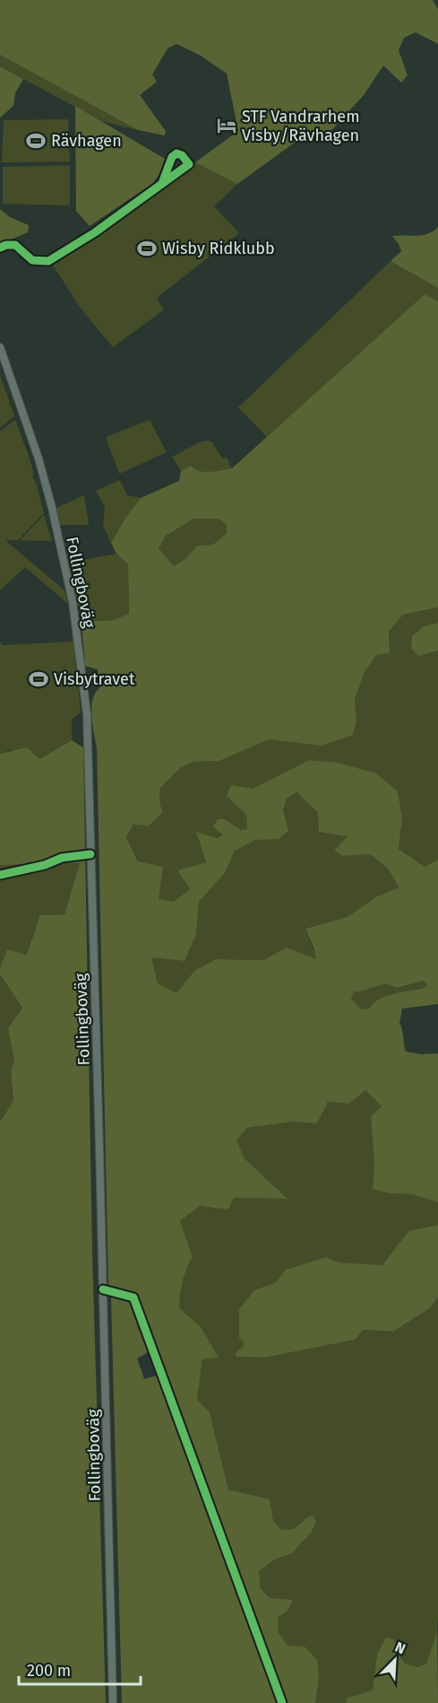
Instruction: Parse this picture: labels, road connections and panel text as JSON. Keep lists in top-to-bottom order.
{
  "streets": {
    "main road": ["Follingboväg"]
  },
  "places": {
    "hotel": ["STF Vandrarhem Visby/Rävhagen"],
    "sports": ["Rävhagen", "Wisby Ridklubb", "Visbytravet"]
  },
  "scale_bar": "200 m",
  "north": "top right"
}
